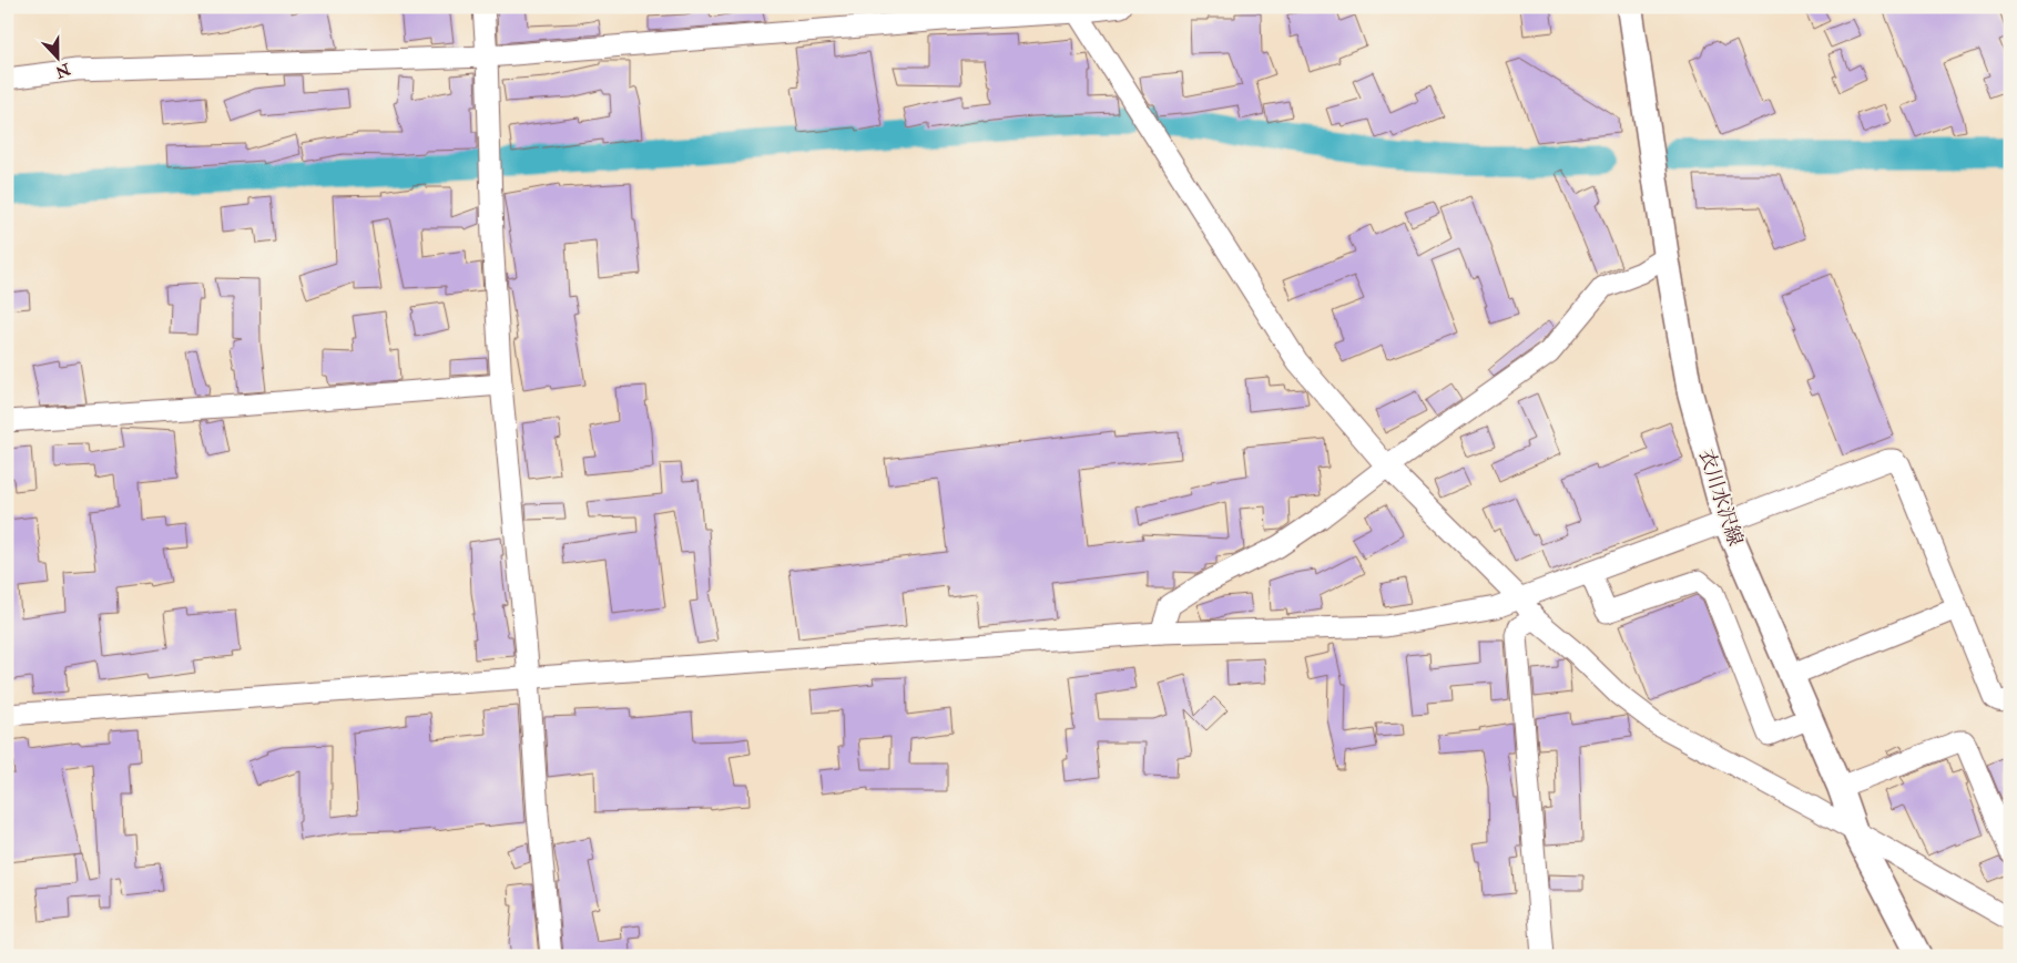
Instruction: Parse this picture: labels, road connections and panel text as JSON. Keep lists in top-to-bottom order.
{
  "streets": {
    "main road": ["衣川水沢線"]
  },
  "north": "bottom"
}
